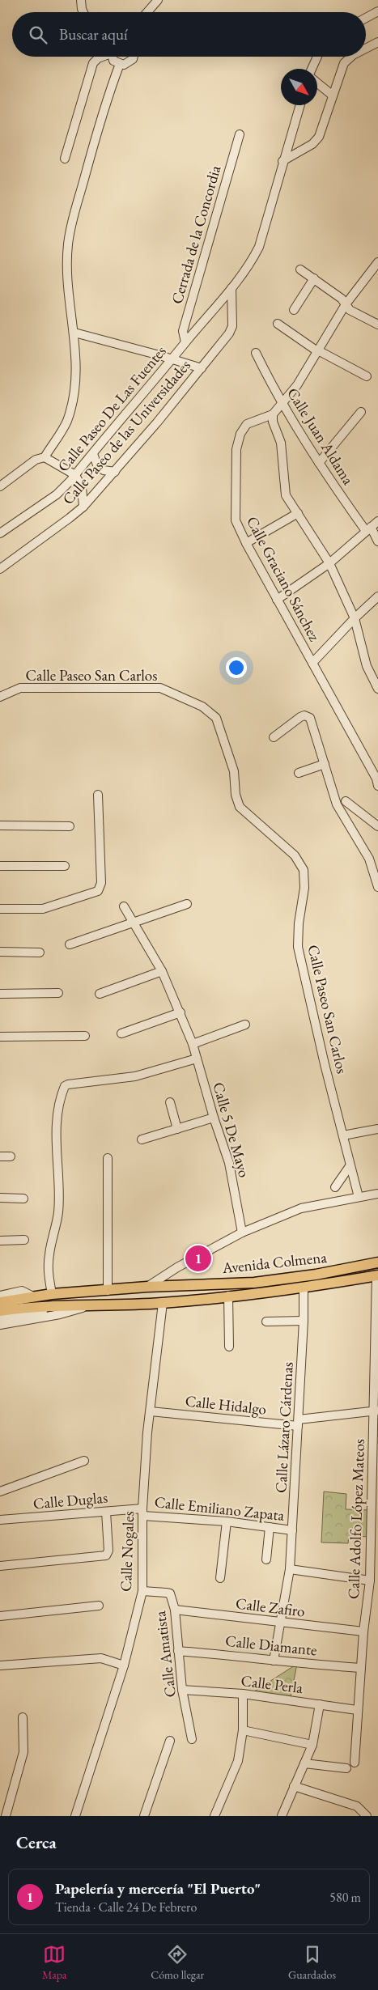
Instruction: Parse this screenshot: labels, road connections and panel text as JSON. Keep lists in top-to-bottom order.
{
  "streets": {
    "main road": ["Avenida Colmena"],
    "street": [
      "Cerrada de la Concordia",
      "Calle Paseo De Las Fuentes",
      "Calle Paseo de las Universidades",
      "Calle Juan Aldama",
      "Calle Graciano Sánchez",
      "Calle Paseo San Carlos",
      "Calle 5 De Mayo",
      "Calle Hidalgo",
      "Calle Lázaro Cárdenas",
      "Calle Duglas",
      "Calle Emiliano Zapata",
      "Calle Adolfo López Mateos",
      "Calle Nogales",
      "Calle Zafiro",
      "Calle Diamante",
      "Calle Amatista",
      "Calle Perla"
    ]
  },
  "crossings": [
    ["Cerrada de la Concordia", "Calle Paseo De Las Fuentes"],
    ["Calle Paseo De Las Fuentes", "Calle Paseo de las Universidades"],
    ["Calle Hidalgo", "Calle Lázaro Cárdenas"],
    ["Calle Hidalgo", "Calle Adolfo López Mateos"],
    ["Calle Hidalgo", "Calle Nogales"],
    ["Calle Lázaro Cárdenas", "Calle Emiliano Zapata"],
    ["Calle Lázaro Cárdenas", "Calle Zafiro"],
    ["Calle Lázaro Cárdenas", "Calle Diamante"],
    ["Calle Duglas", "Calle Emiliano Zapata"],
    ["Calle Duglas", "Calle Nogales"],
    ["Calle Emiliano Zapata", "Calle Nogales"],
    ["Calle Adolfo López Mateos", "Calle Zafiro"],
    ["Calle Adolfo López Mateos", "Calle Diamante"],
    ["Calle Adolfo López Mateos", "Calle Perla"],
    ["Calle Nogales", "Calle Amatista"],
    ["Calle Zafiro", "Calle Amatista"],
    ["Calle Diamante", "Calle Amatista"],
    ["Calle Amatista", "Calle Perla"]
  ],
  "north": "bottom right",
  "page": {
    "search": "Buscar aquí",
    "pins": "1",
    "heading": "Cerca",
    "list": [
      {
        "mark": "1",
        "name": "Papelería y mercería \"El Puerto\"",
        "note": "Tienda · Calle 24 De Febrero",
        "value": "580 m"
      }
    ],
    "nav": ["Mapa", "Cómo llegar", "Guardados"]
  }
}
